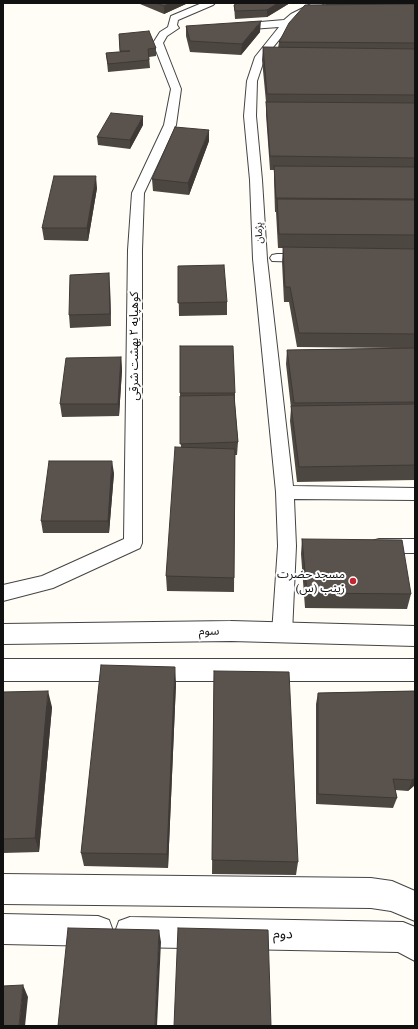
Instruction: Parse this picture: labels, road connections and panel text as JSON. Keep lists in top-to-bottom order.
{
  "streets": {
    "street": [
      "پژمان",
      "کوهپایه ۲ بهشت شرقی",
      "سوم",
      "دوم"
    ]
  },
  "crossings": [
    ["پژمان", "سوم"]
  ],
  "places": ["مسجد حضرت زینب (س)"]
}
